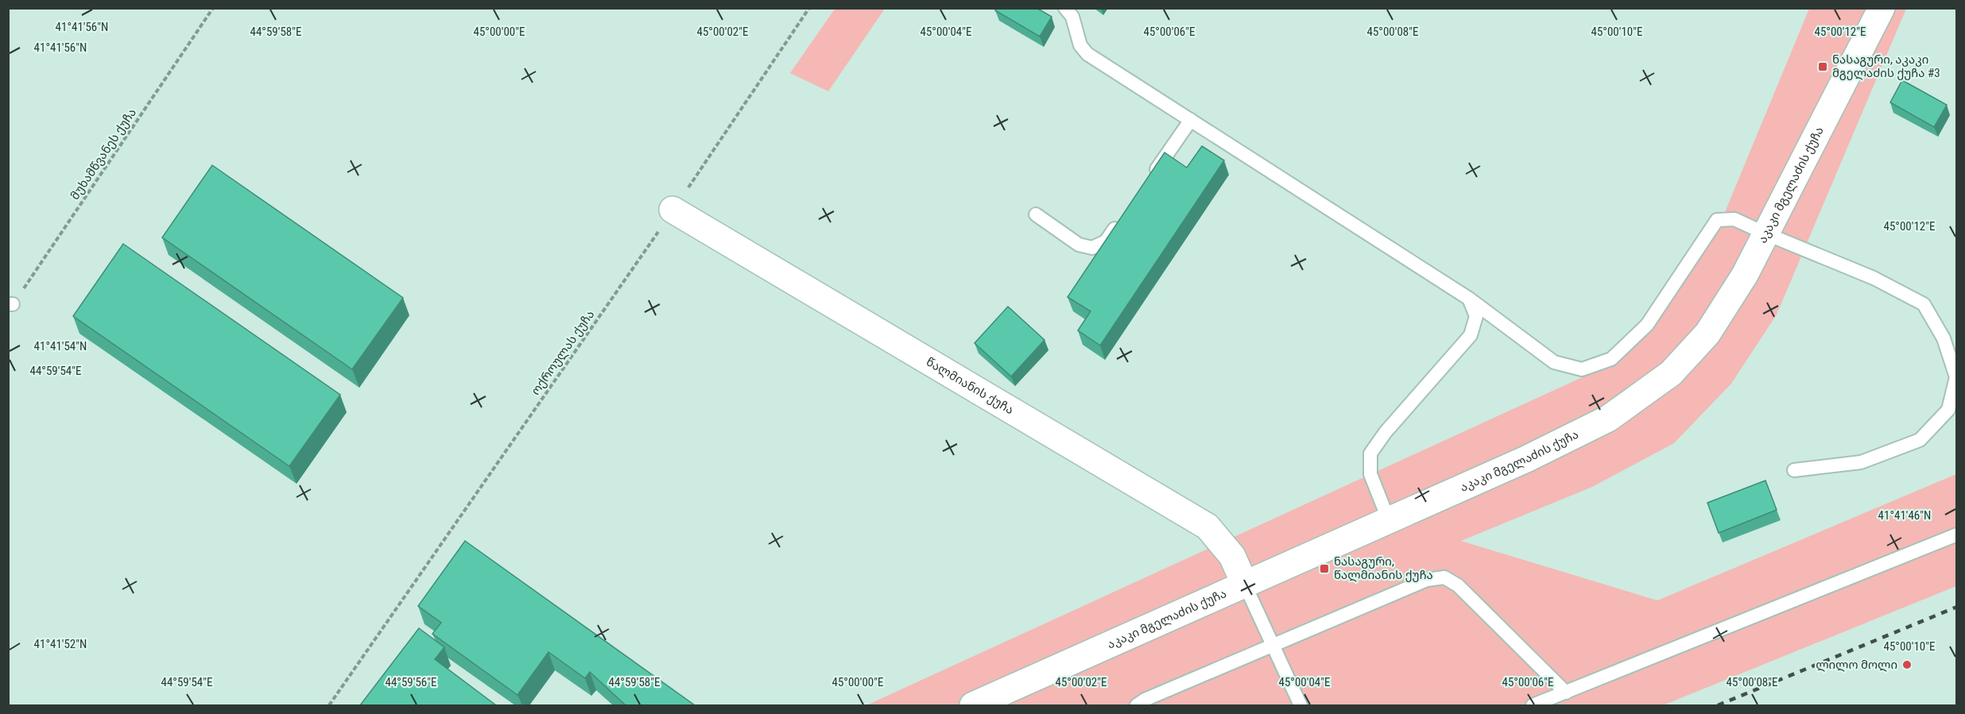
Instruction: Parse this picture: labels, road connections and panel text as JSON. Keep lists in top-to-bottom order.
{
  "streets": {
    "street": ["აკაკი მგელაძის ქუჩა", "წალმიანის ქუჩა"],
    "path": ["მუხამწვანეს ქუჩა", "ოქროულას ქუჩა"]
  },
  "crossings": [
    ["აკაკი მგელაძის ქუჩა", "წალმიანის ქუჩა"],
    ["ოქროულას ქუჩა", "წალმიანის ქუჩა"]
  ],
  "places": {
    "transit": ["ნასაგური, აკაკი მგელაძის ქუჩა #3", "ნასაგური, წალმიანის ქუჩა"],
    "other": ["ლილო მოლი"]
  },
  "coordinates": [
    "41°41'56\"N",
    "44°59'58\"E",
    "45°00'00\"E",
    "45°00'02\"E",
    "45°00'04\"E",
    "45°00'06\"E",
    "45°00'08\"E",
    "45°00'10\"E",
    "45°00'12\"E",
    "41°41'54\"N",
    "44°59'54\"E",
    "41°41'46\"N",
    "41°41'52\"N",
    "44°59'56\"E"
  ]
}
